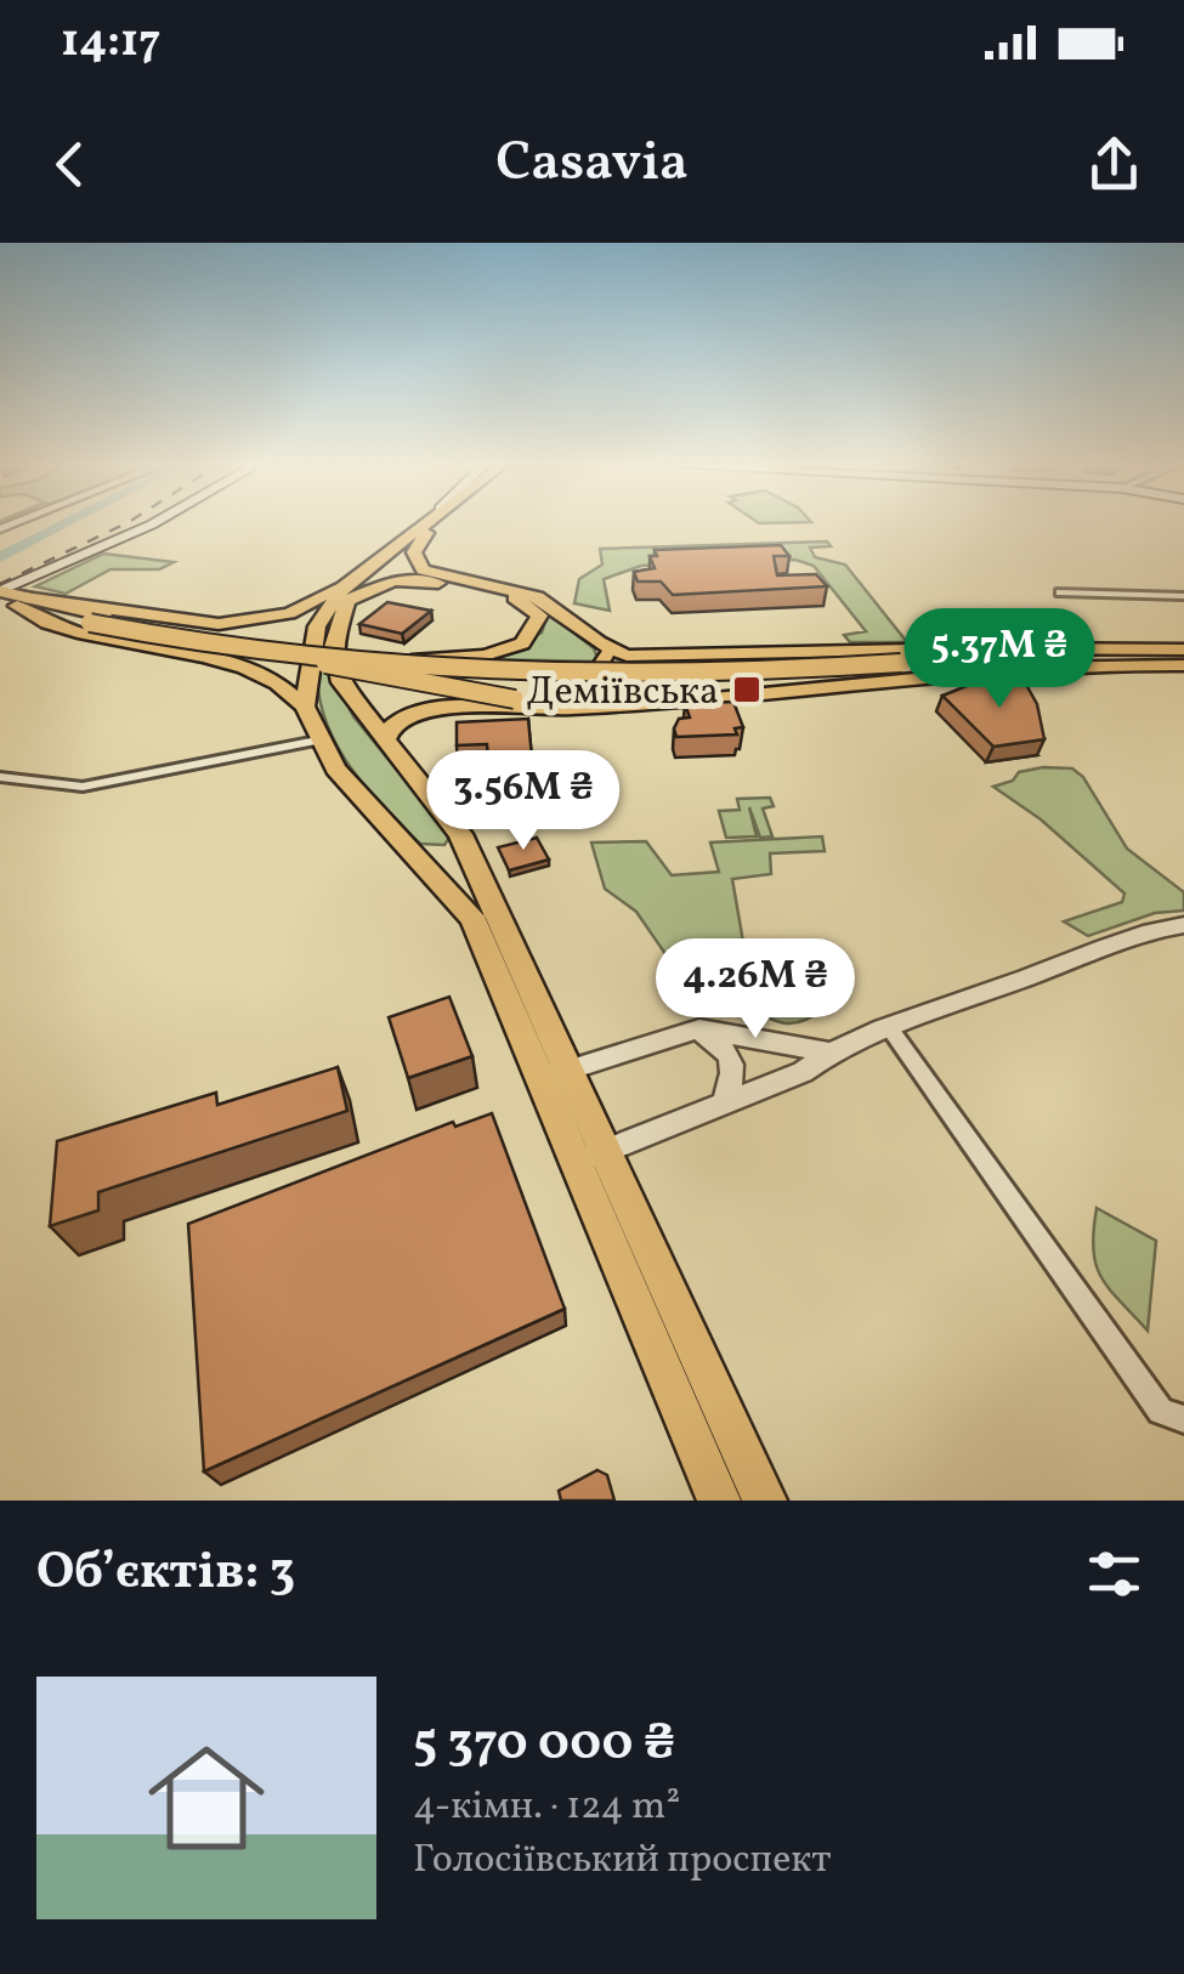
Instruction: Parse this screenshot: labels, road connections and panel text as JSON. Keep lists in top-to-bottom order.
{
  "places": {
    "transit": ["Деміївська"]
  },
  "page": {
    "status": "14:17",
    "header": "Casavia",
    "price": ["5.37M ₴", "3.56M ₴", "4.26M ₴"],
    "heading": "Об’єктів: 3",
    "list": [
      {
        "name": "5 370 000 ₴",
        "note": "4-кімн. · 124 m² · Голосіївський проспект"
      }
    ]
  }
}
